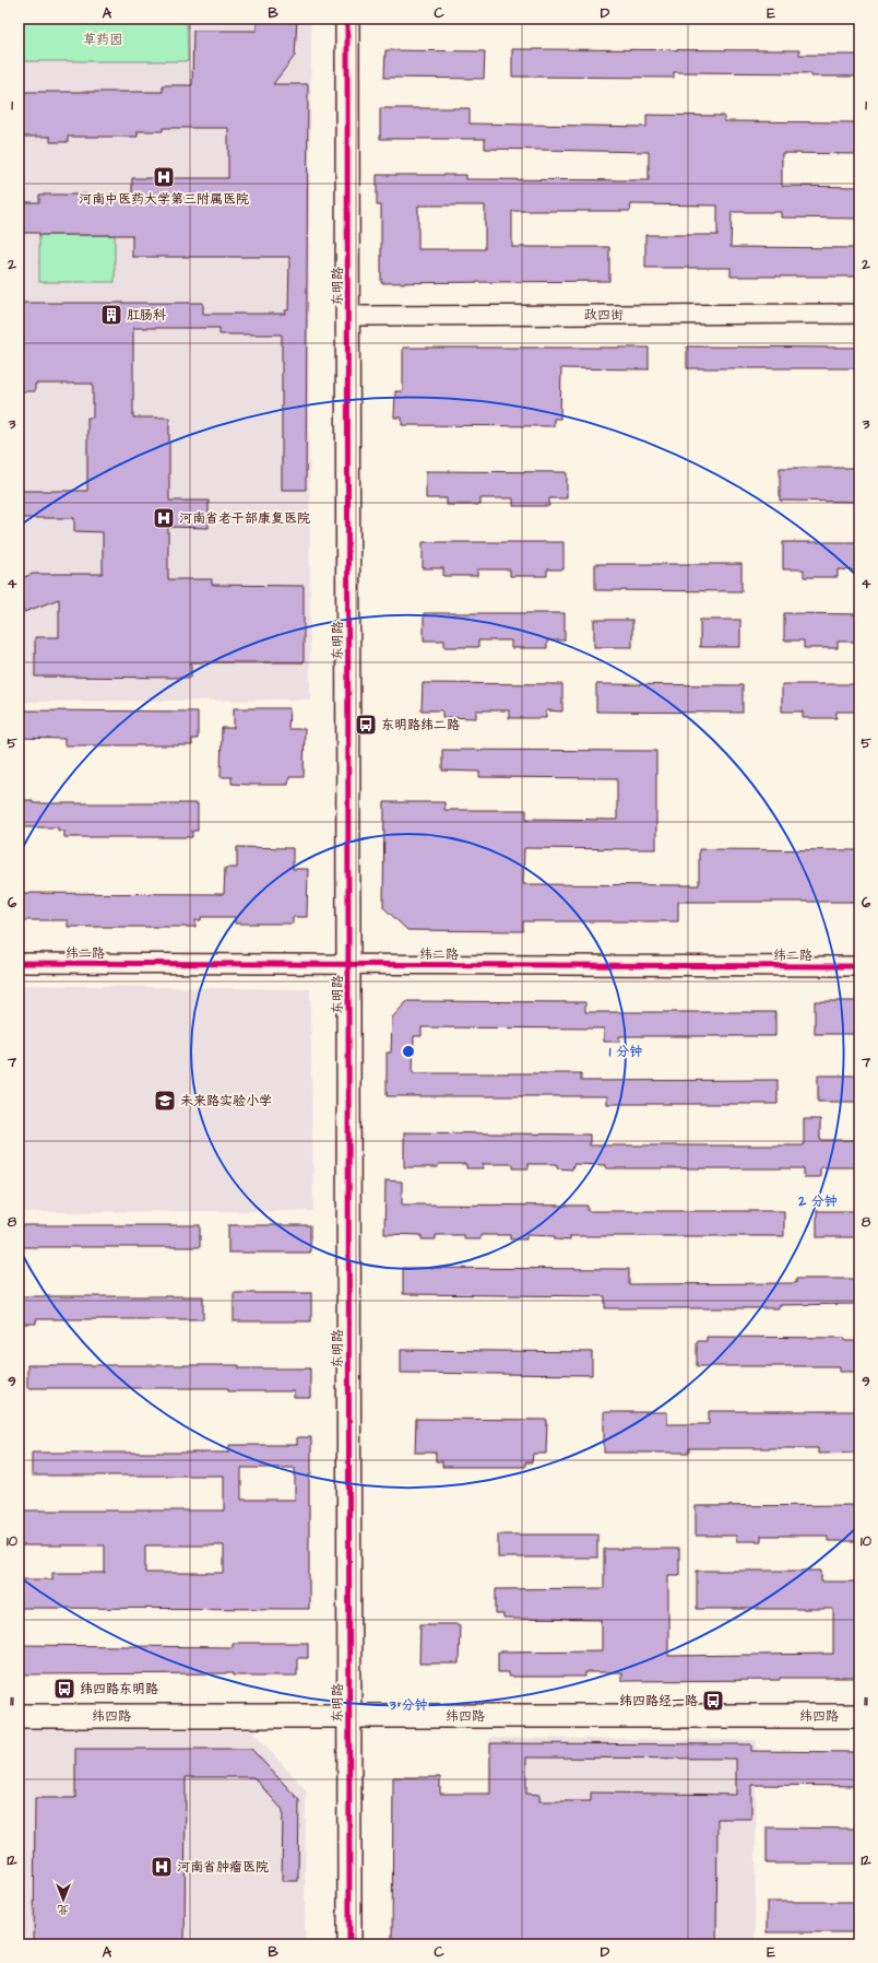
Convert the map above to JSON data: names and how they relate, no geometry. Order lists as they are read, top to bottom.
{
  "streets": {
    "street": [
      "东明路",
      "政四街",
      "纬二路",
      "纬四路"
    ]
  },
  "crossings": [
    ["东明路", "政四街"],
    ["东明路", "纬二路"],
    ["东明路", "纬四路"]
  ],
  "parks": ["草药园"],
  "places": {
    "hospital": ["河南中医药大学第三附属医院", "河南省老干部康复医院", "河南省肿瘤医院"],
    "building": ["肛肠科"],
    "bus stop": ["东明路纬二路", "纬四路东明路", "纬四路经一路"],
    "school or university": ["未来路实验小学"]
  },
  "north": "bottom",
  "grid": {
    "columns": [
      "A",
      "B",
      "C",
      "D",
      "E"
    ],
    "rows": [
      "1",
      "2",
      "3",
      "4",
      "5",
      "6",
      "7",
      "8",
      "9",
      "10",
      "11",
      "12"
    ]
  },
  "rings": ["1 分钟", "2 分钟", "3 分钟"]
}
